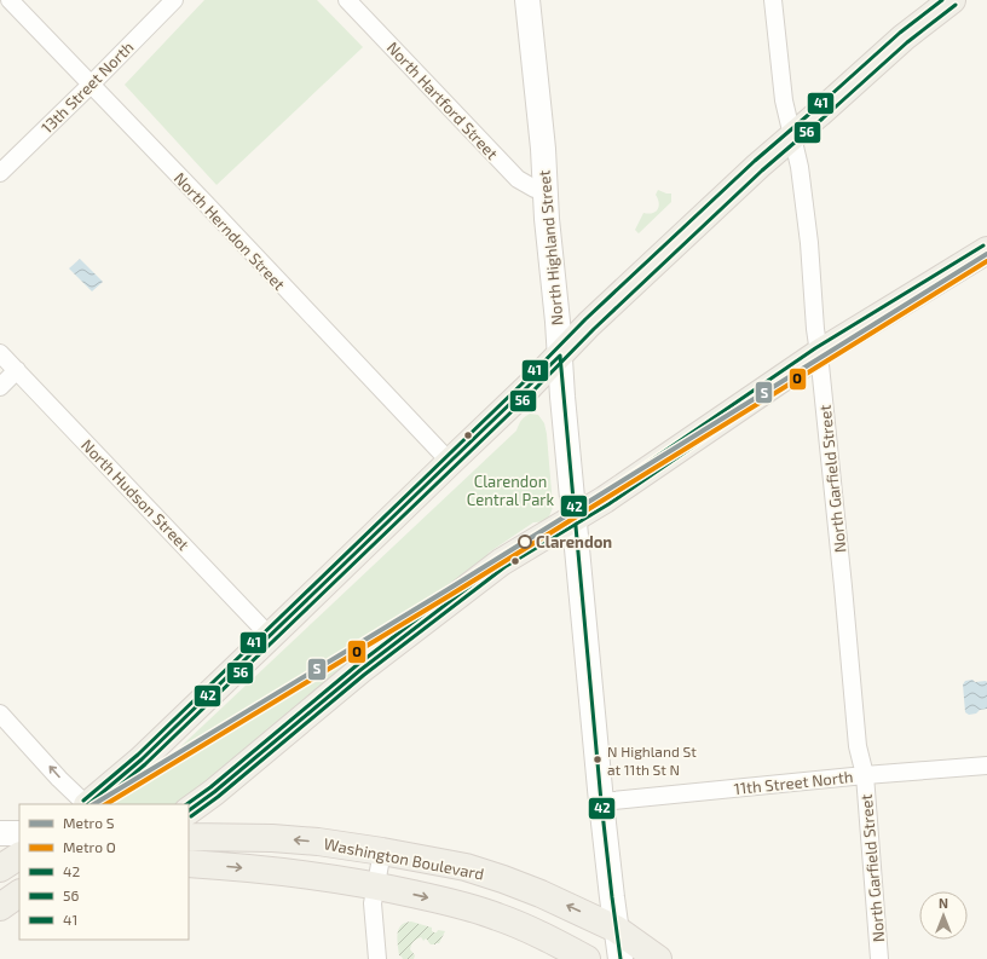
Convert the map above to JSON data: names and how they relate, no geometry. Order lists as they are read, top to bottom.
{
  "streets": {
    "main road": ["Washington Boulevard"],
    "street": [
      "13th Street North",
      "North Hartford Street",
      "North Herndon Street",
      "North Highland Street",
      "North Garfield Street",
      "North Hudson Street",
      "11th Street North"
    ]
  },
  "crossings": [
    ["13th Street North", "North Herndon Street"],
    ["North Hartford Street", "North Highland Street"],
    ["North Highland Street", "11th Street North"],
    ["North Highland Street", "Washington Boulevard"],
    ["North Garfield Street", "11th Street North"]
  ],
  "parks": ["Clarendon Central Park"],
  "places": ["Clarendon", "N Highland St at 11th St N"],
  "lines": [
    "transit line 41",
    "transit line 56",
    "metro line S",
    "metro line O",
    "transit line 42"
  ],
  "legend": [
    "Metro S",
    "Metro O",
    "42",
    "56",
    "41"
  ],
  "north": "top"
}
